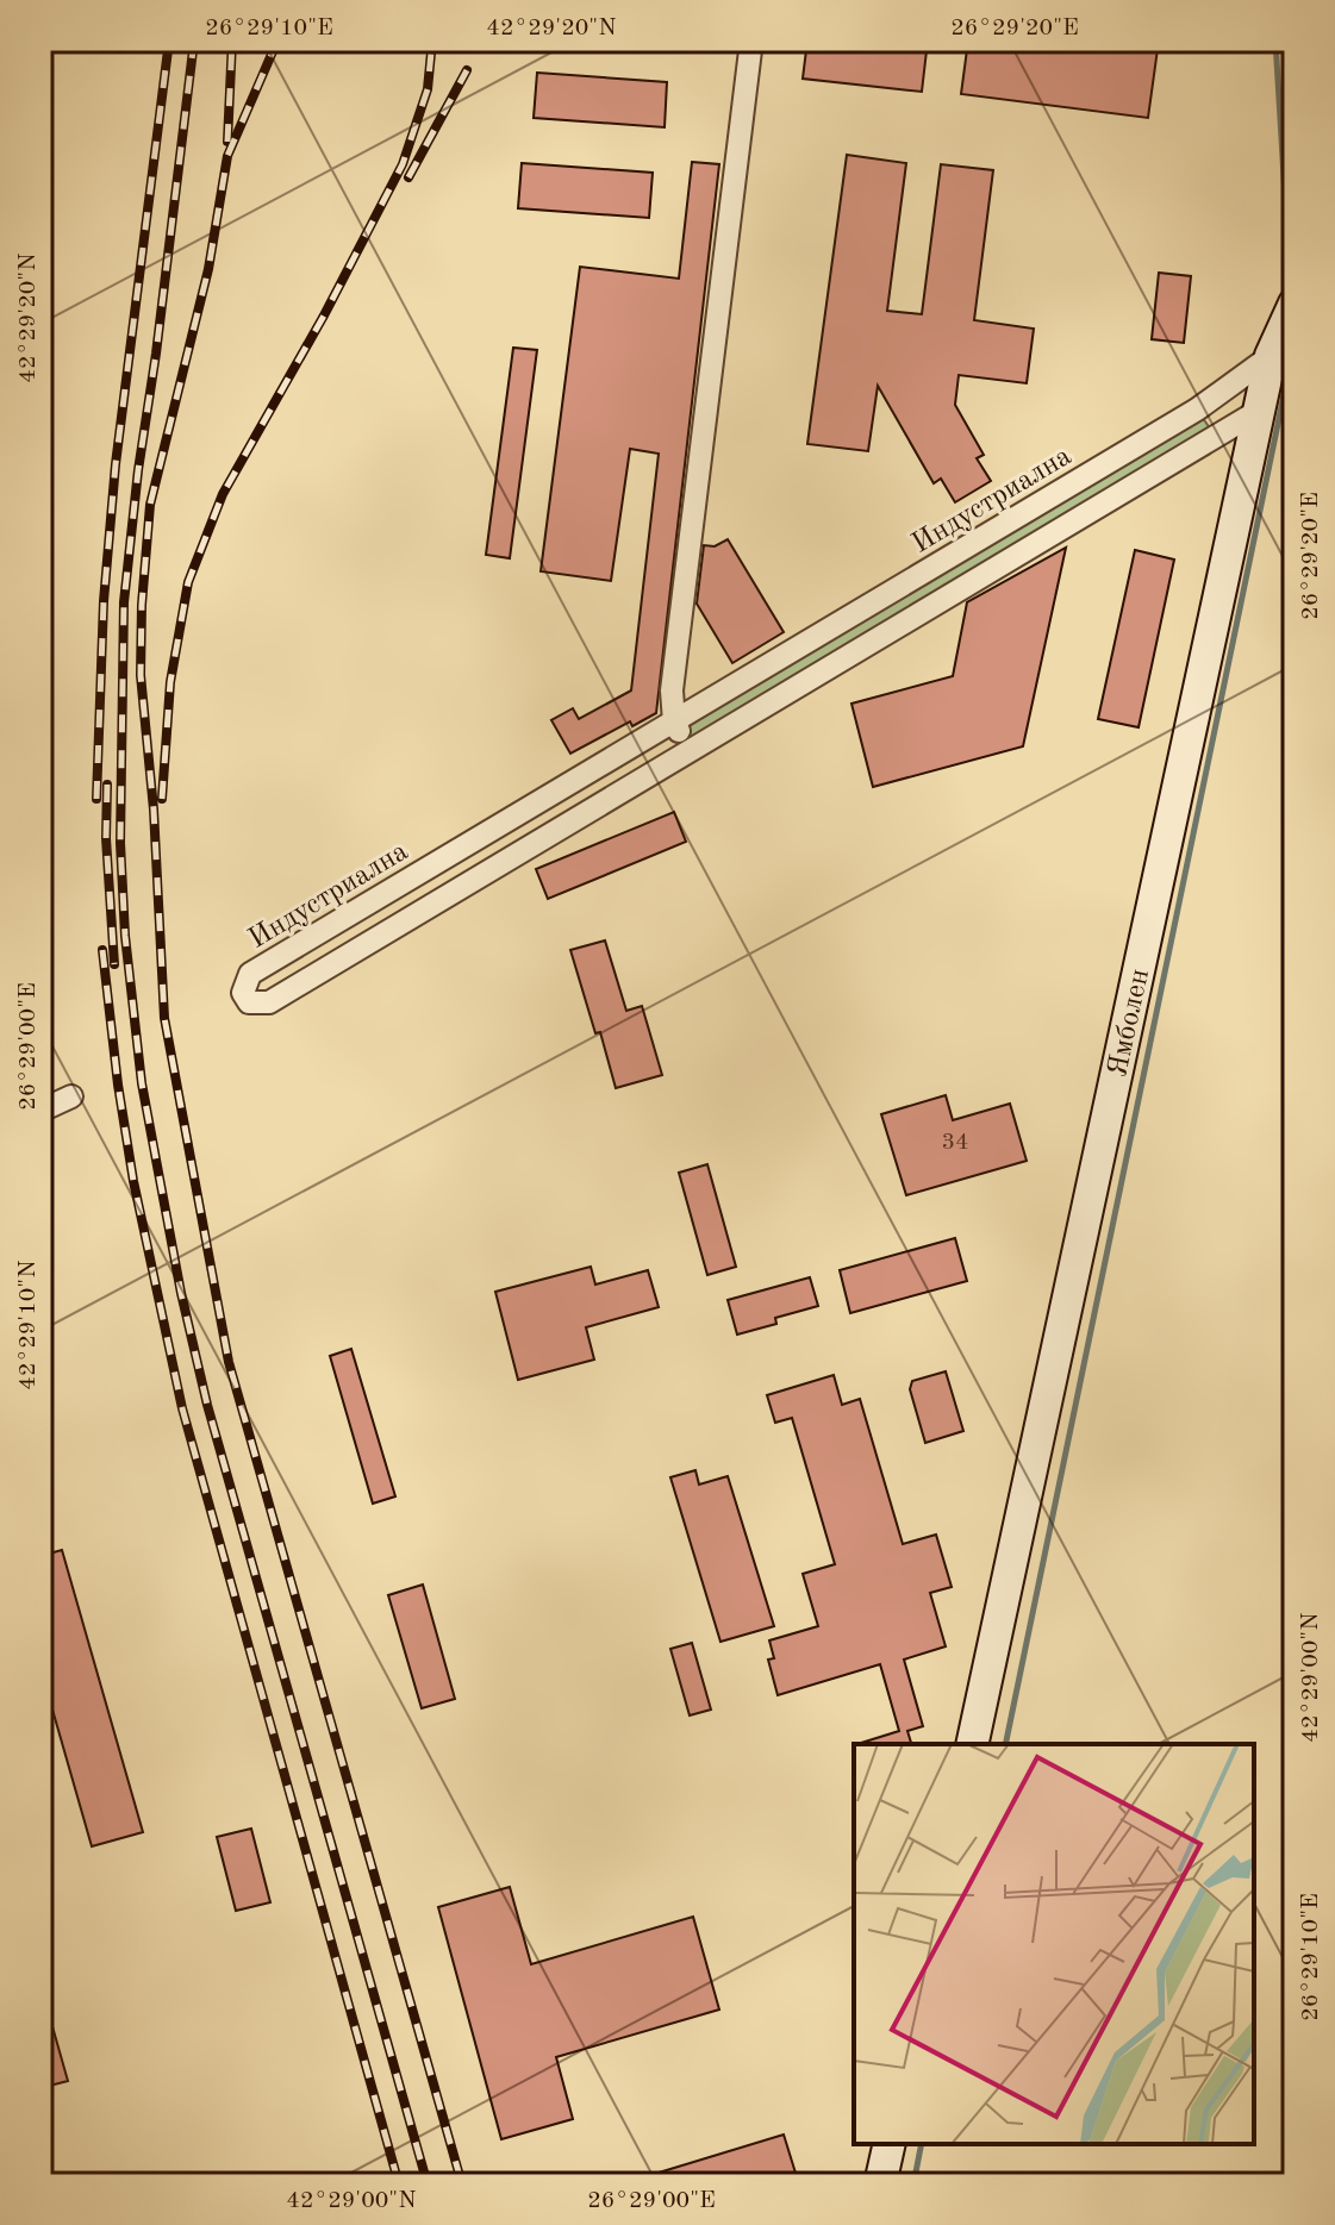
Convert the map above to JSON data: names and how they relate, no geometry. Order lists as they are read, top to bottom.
{
  "streets": {
    "main road": ["Ямболен"],
    "street": ["Индустриална"]
  },
  "crossings": [
    ["Индустриална", "Ямболен"]
  ],
  "house_numbers": ["34"],
  "coordinates": [
    "26°29'10\"E",
    "42°29'20\"N",
    "26°29'20\"E",
    "26°29'00\"E",
    "42°29'10\"N",
    "42°29'00\"N"
  ]
}
